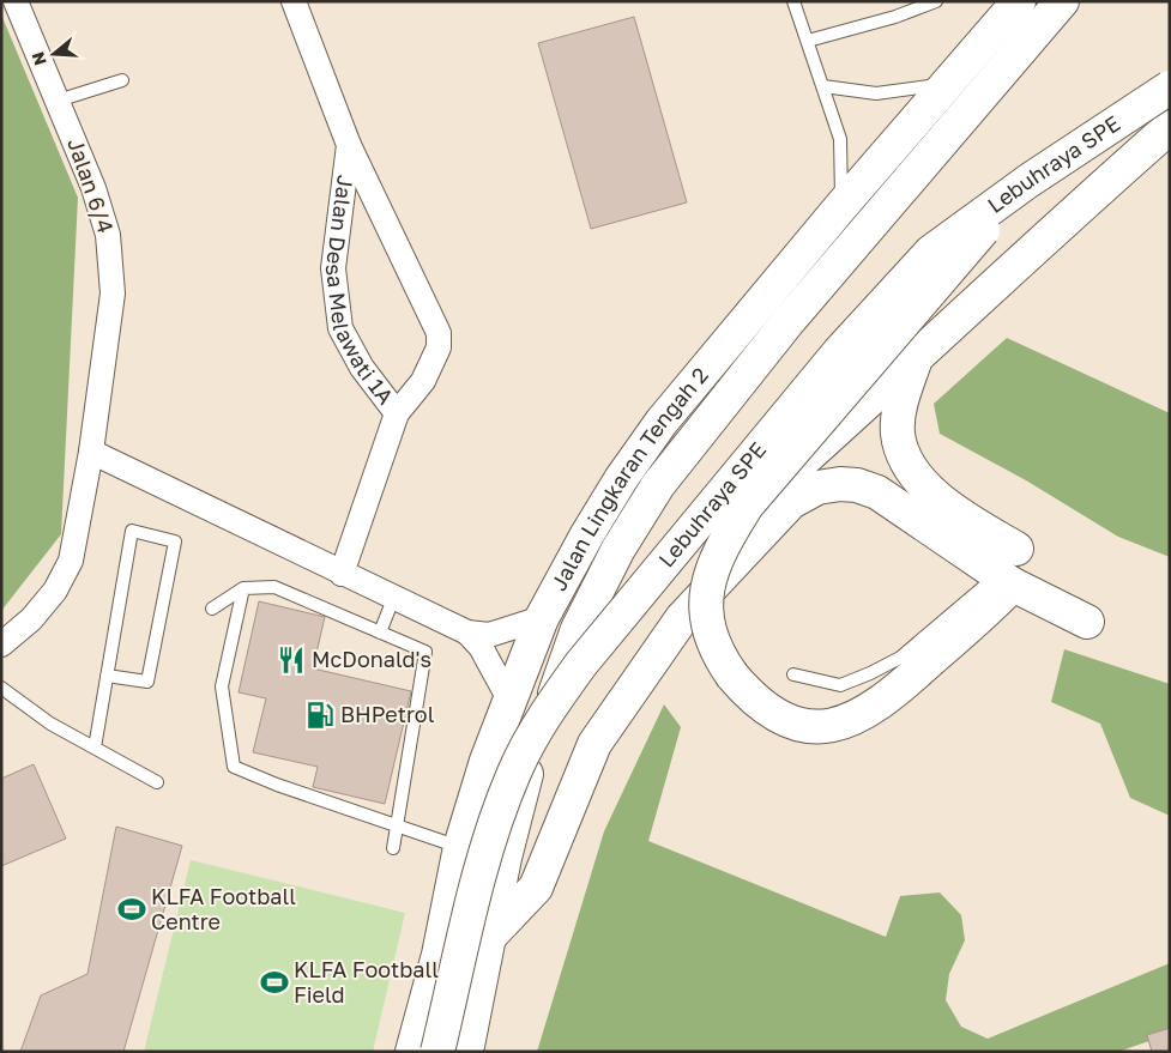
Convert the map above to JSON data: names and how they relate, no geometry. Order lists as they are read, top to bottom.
{
  "streets": {
    "highway": ["Lebuhraya SPE", "Jalan Lingkaran Tengah 2"],
    "street": ["Jalan 6/4", "Jalan Desa Melawati 1A"]
  },
  "places": {
    "restaurant": ["McDonald's"],
    "fuel station": ["BHPetrol"],
    "sports": ["KLFA Football Centre", "KLFA Football Field"]
  },
  "north": "left"
}
